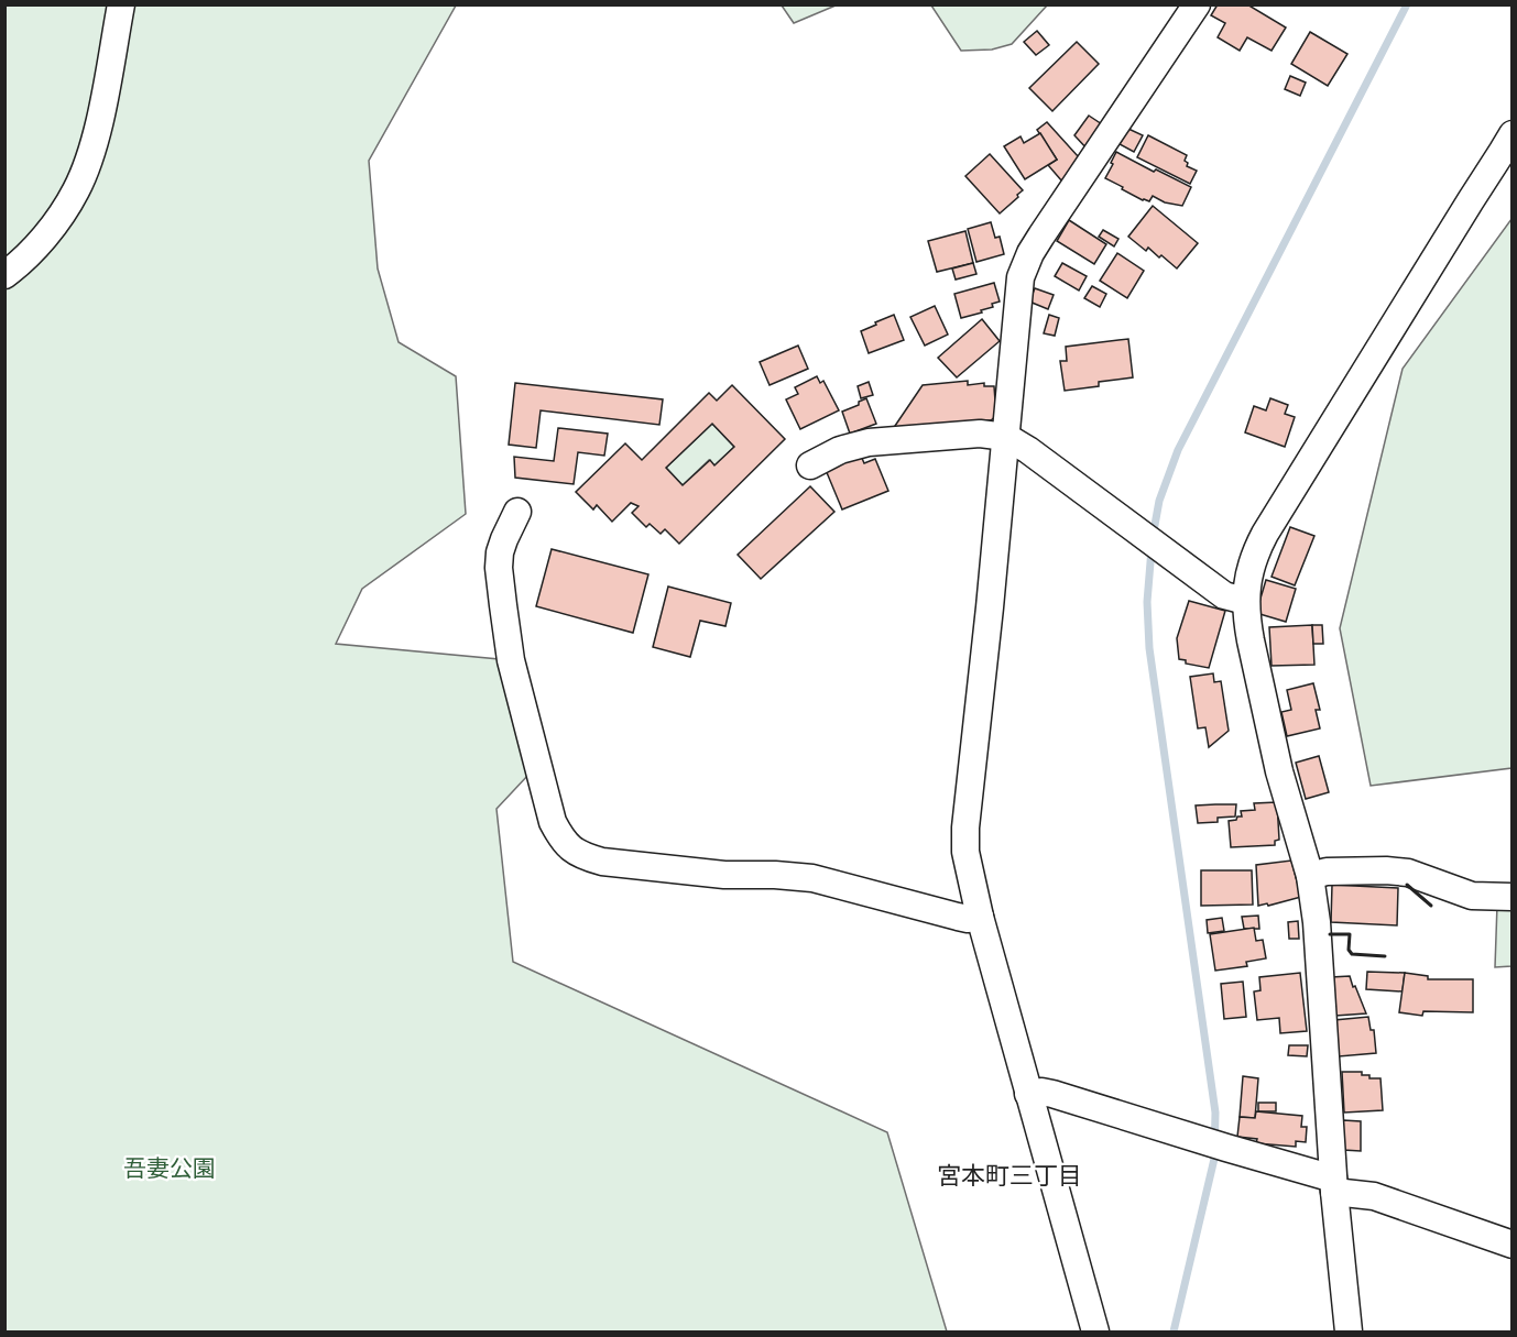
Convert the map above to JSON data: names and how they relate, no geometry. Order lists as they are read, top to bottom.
{
  "districts": ["宮本町三丁目"],
  "parks": ["吾妻公園"]
}
